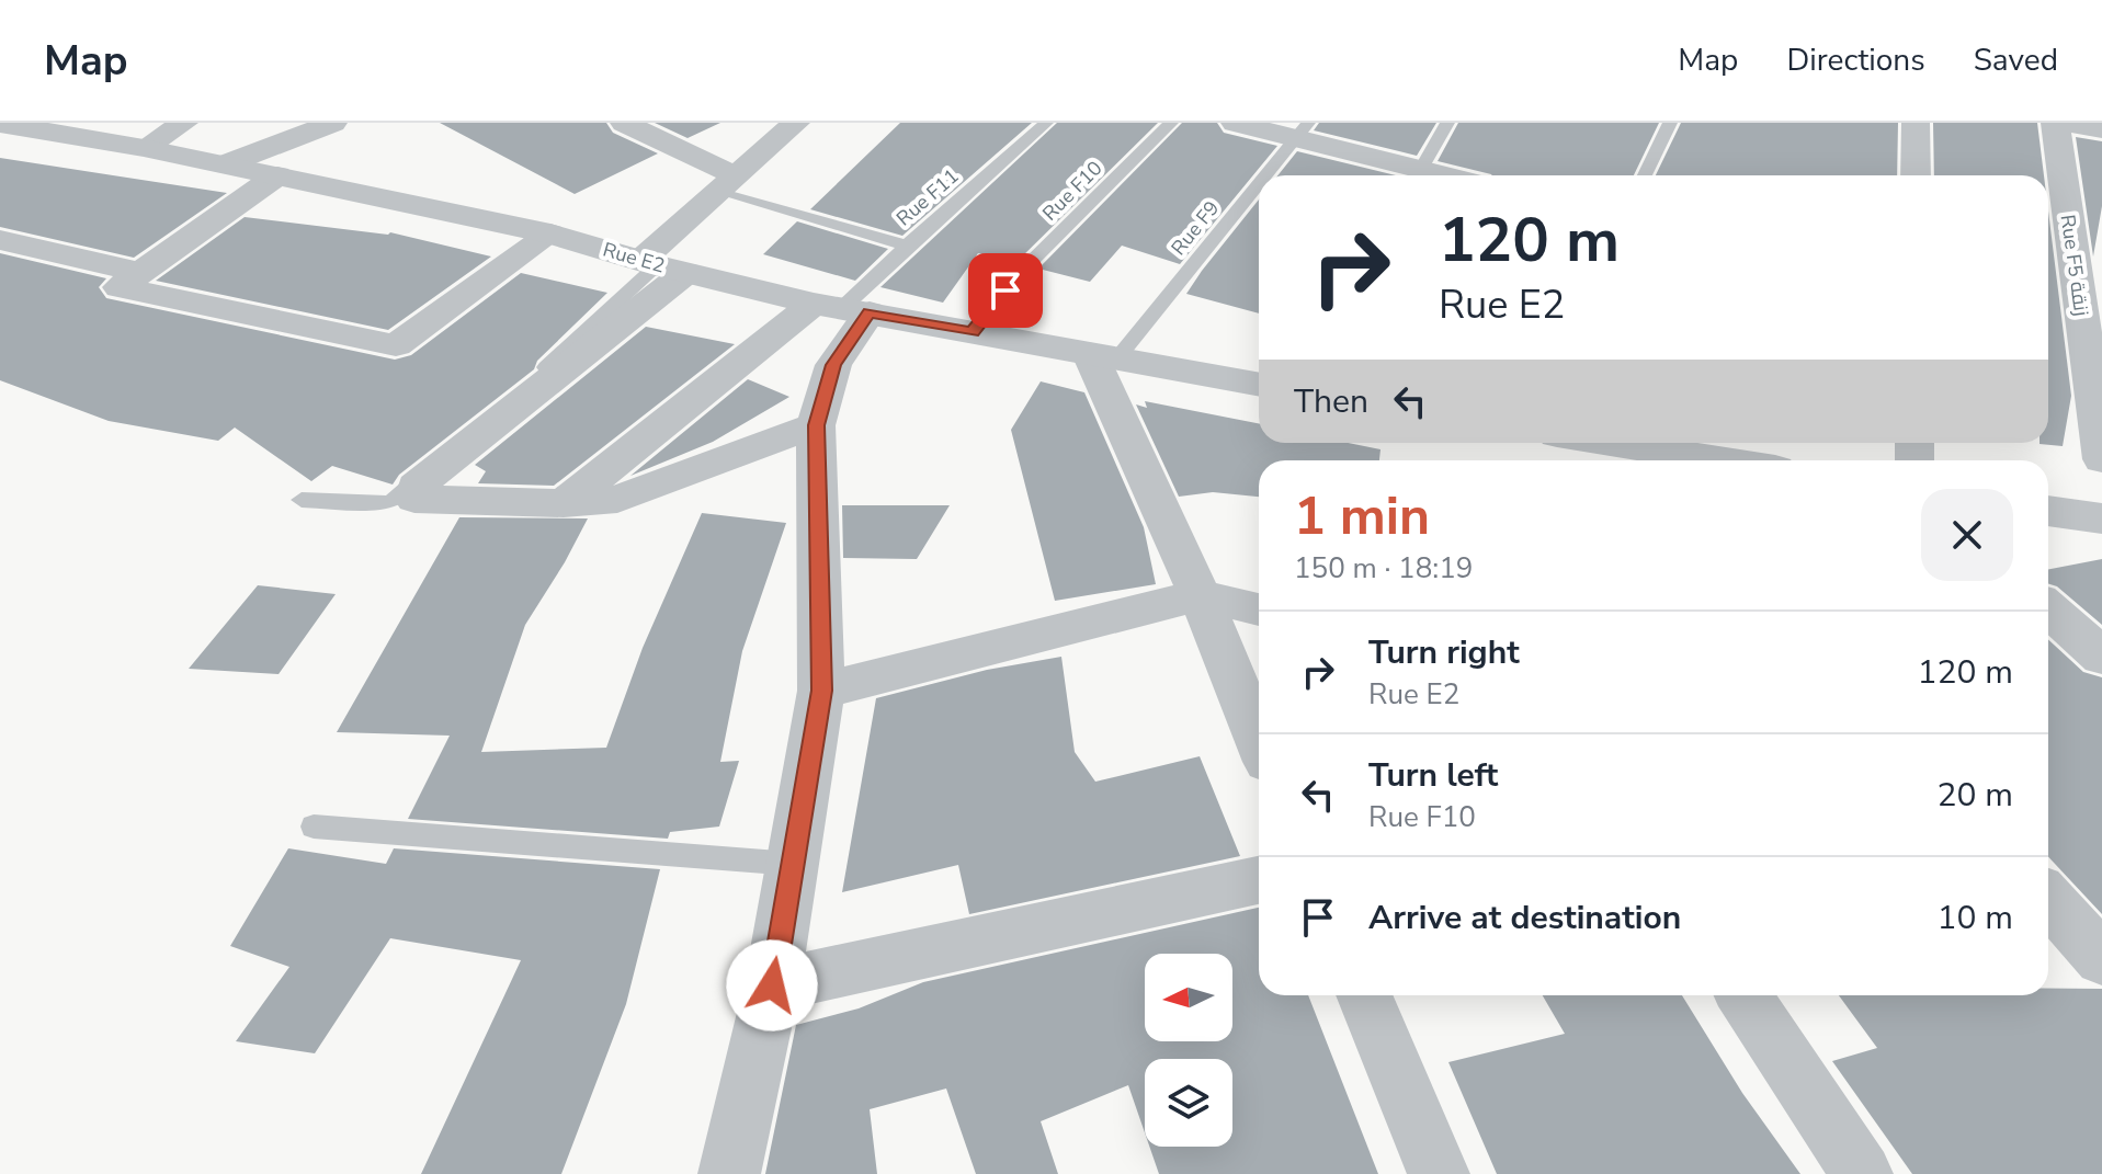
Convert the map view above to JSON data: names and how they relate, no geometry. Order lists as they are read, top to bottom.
{
  "streets": {
    "street": ["Rue E2", "Rue F5 زنقة"],
    "lane": ["Rue F10", "Rue F11", "Rue F9"]
  },
  "crossings": [
    ["Rue F10", "Rue E2"],
    ["Rue F11", "Rue E2"],
    ["Rue F9", "Rue E2"]
  ],
  "north": "left",
  "page": {
    "header": "Map",
    "nav": ["Map", "Directions", "Saved"],
    "turn": ["120 m", "Rue E2"],
    "then": "Then",
    "heading": ["1 min", "150 m · 18:19"],
    "list": [
      {
        "name": "Turn right",
        "note": "Rue E2",
        "value": "120 m"
      },
      {
        "name": "Turn left",
        "note": "Rue F10",
        "value": "20 m"
      },
      {
        "name": "Arrive at destination",
        "value": "10 m"
      }
    ]
  }
}
